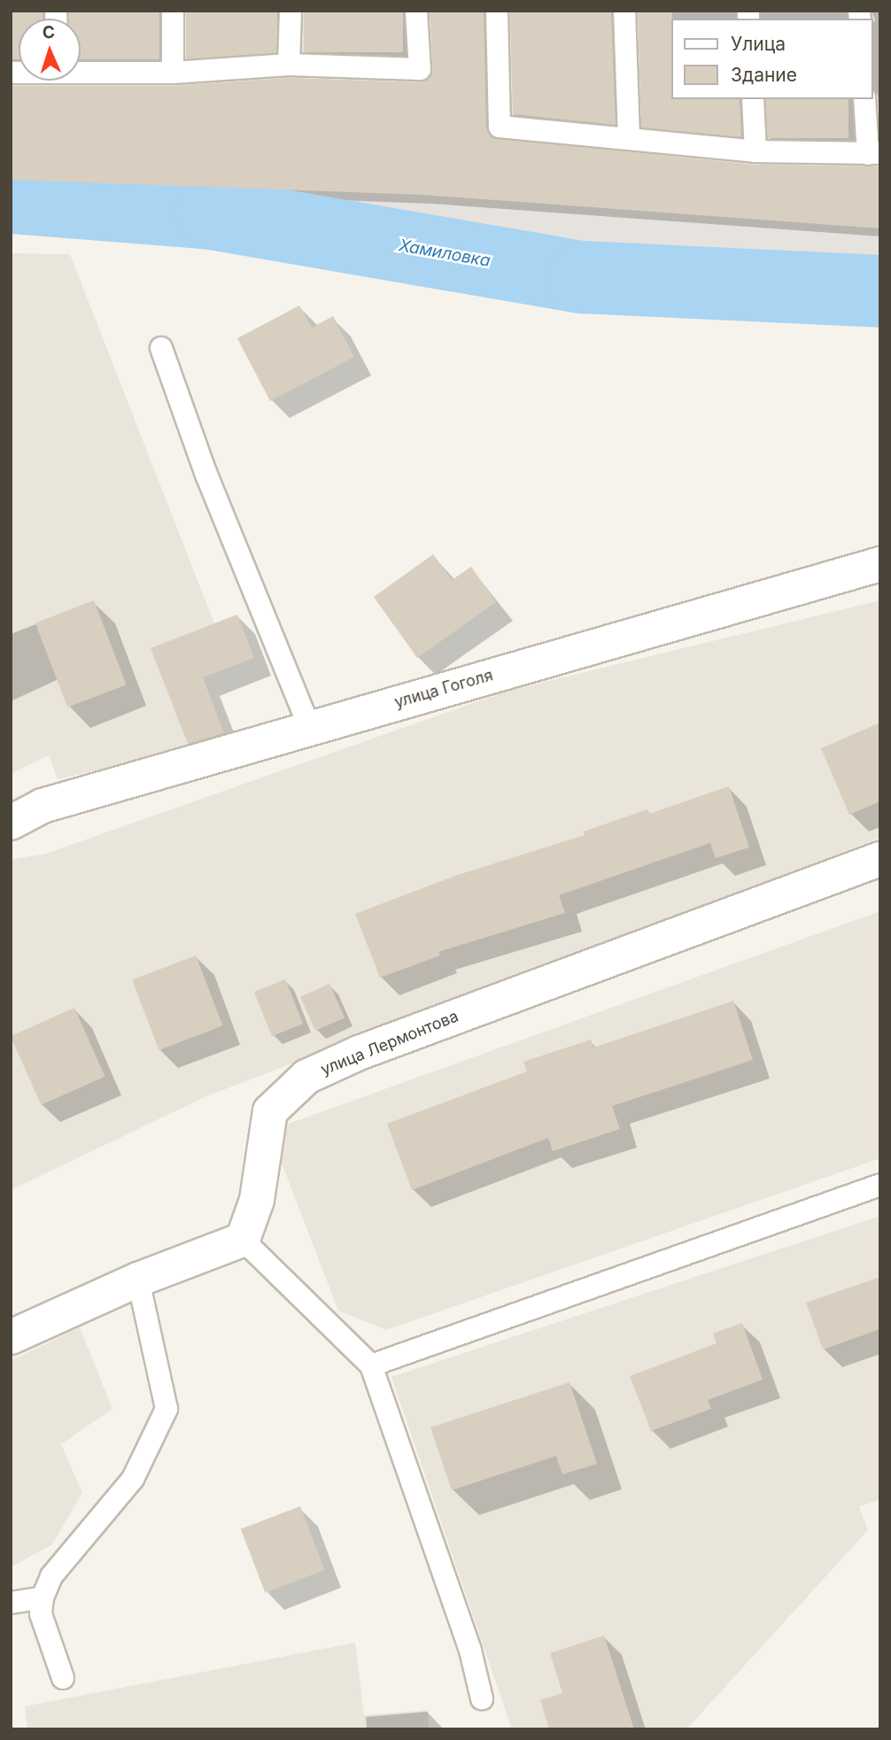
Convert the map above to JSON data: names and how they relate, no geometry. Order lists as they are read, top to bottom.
{
  "streets": {
    "street": ["улица Гоголя", "улица Лермонтова"]
  },
  "water": ["Хамиловка"],
  "legend": ["Улица", "Здание"],
  "north": "top"
}
